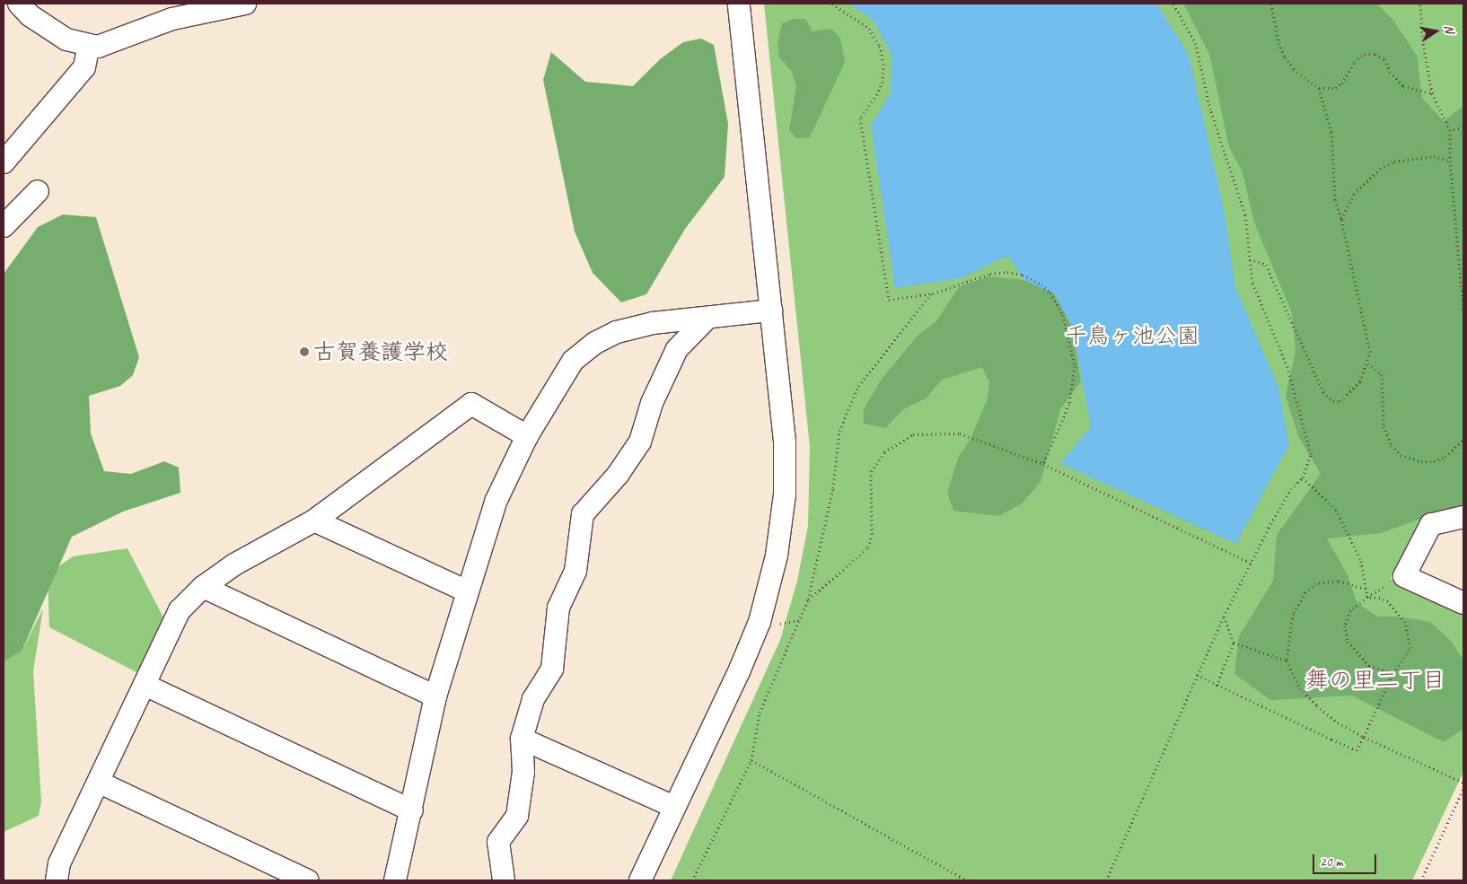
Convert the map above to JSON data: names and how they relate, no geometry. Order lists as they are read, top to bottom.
{
  "districts": ["舞の里二丁目"],
  "parks": ["千鳥ヶ池公園"],
  "places": ["古賀養護学校"],
  "scale_bar": "20 m",
  "north": "right"
}
